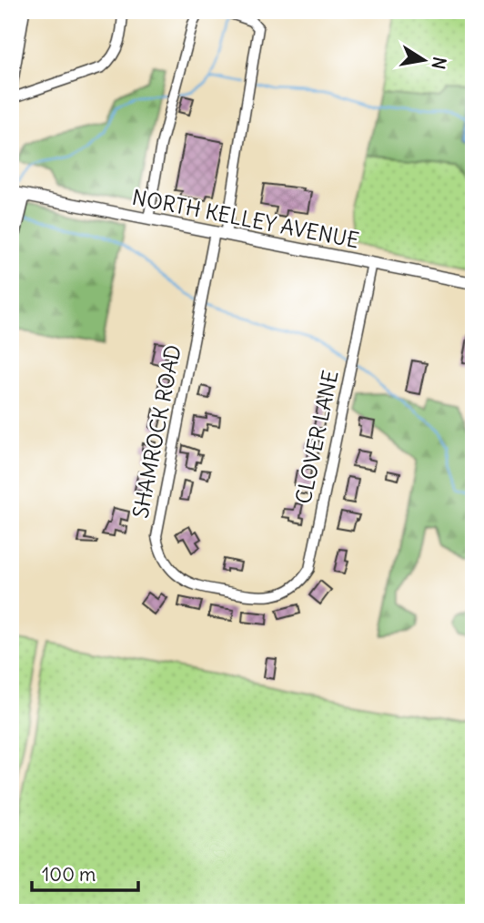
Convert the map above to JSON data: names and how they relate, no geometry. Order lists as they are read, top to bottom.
{
  "streets": {
    "main road": ["NORTH KELLEY AVENUE"],
    "street": ["SHAMROCK ROAD", "CLOVER LANE"]
  },
  "crossings": [
    ["NORTH KELLEY AVENUE", "SHAMROCK ROAD"],
    ["NORTH KELLEY AVENUE", "CLOVER LANE"],
    ["SHAMROCK ROAD", "CLOVER LANE"]
  ],
  "scale_bar": "100 m",
  "north": "right"
}
